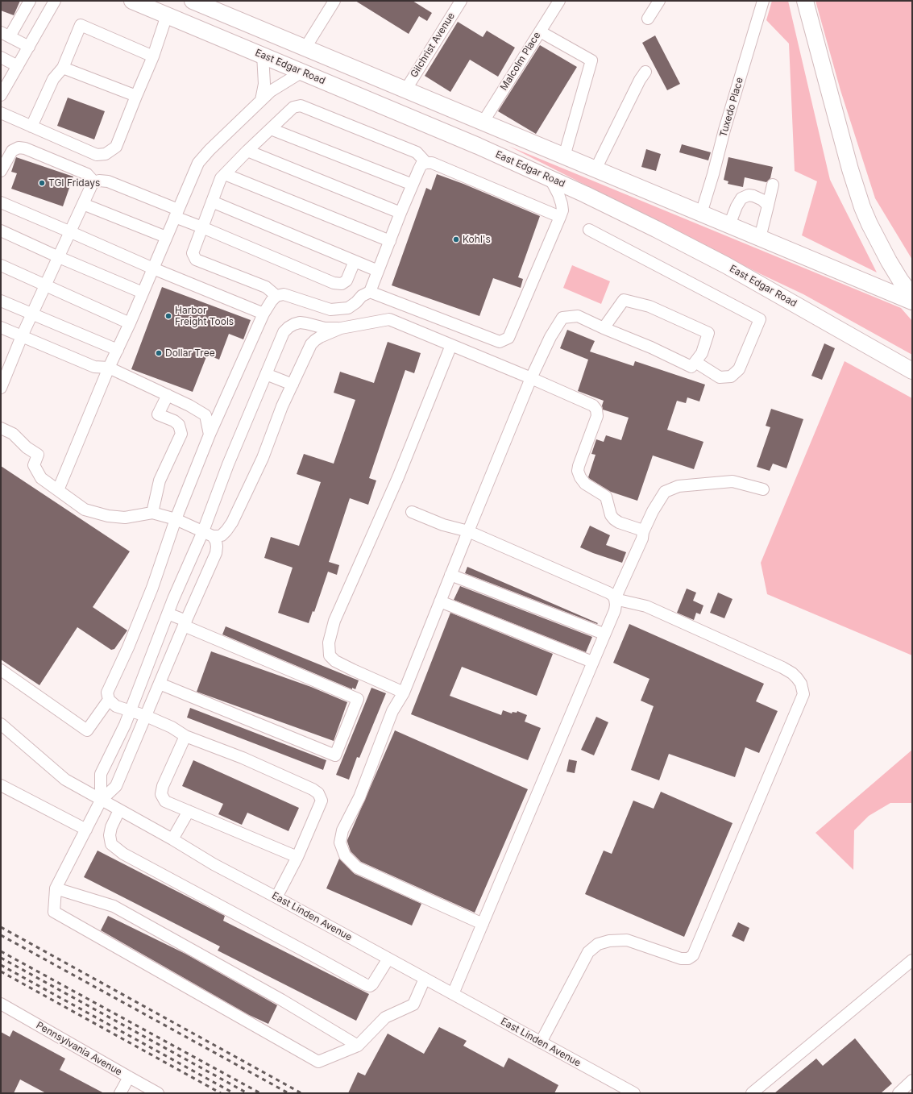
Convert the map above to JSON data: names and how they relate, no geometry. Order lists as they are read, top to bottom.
{
  "streets": {
    "highway": ["East Edgar Road"],
    "street": [
      "Gilchrist Avenue",
      "Malcolm Place",
      "Tuxedo Place",
      "East Linden Avenue",
      "Pennsylvania Avenue"
    ]
  },
  "places": [
    "TGI Fridays",
    "Kohl's",
    "Harbor Freight Tools",
    "Dollar Tree"
  ]
}
